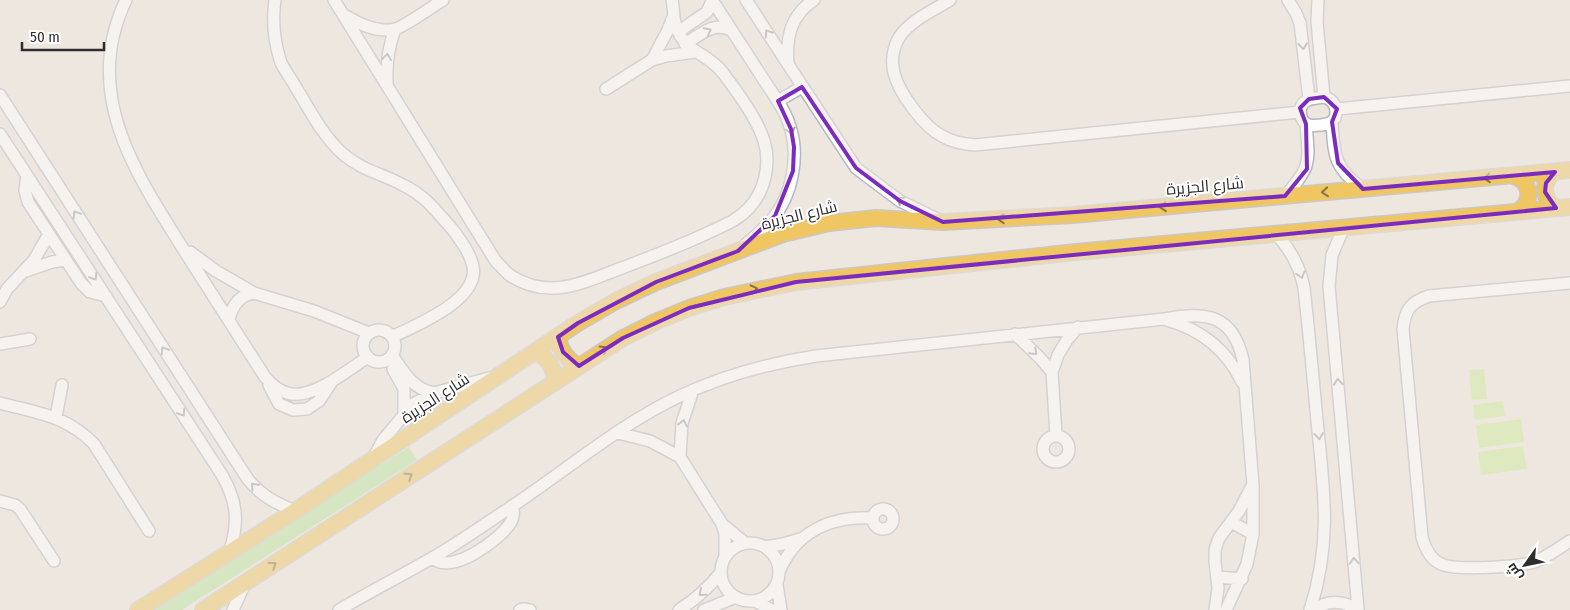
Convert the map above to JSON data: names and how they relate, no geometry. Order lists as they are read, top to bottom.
{
  "streets": {
    "main road": ["شارع الجزيرة"]
  },
  "scale_bar": "50 m",
  "north": "bottom left"
}
